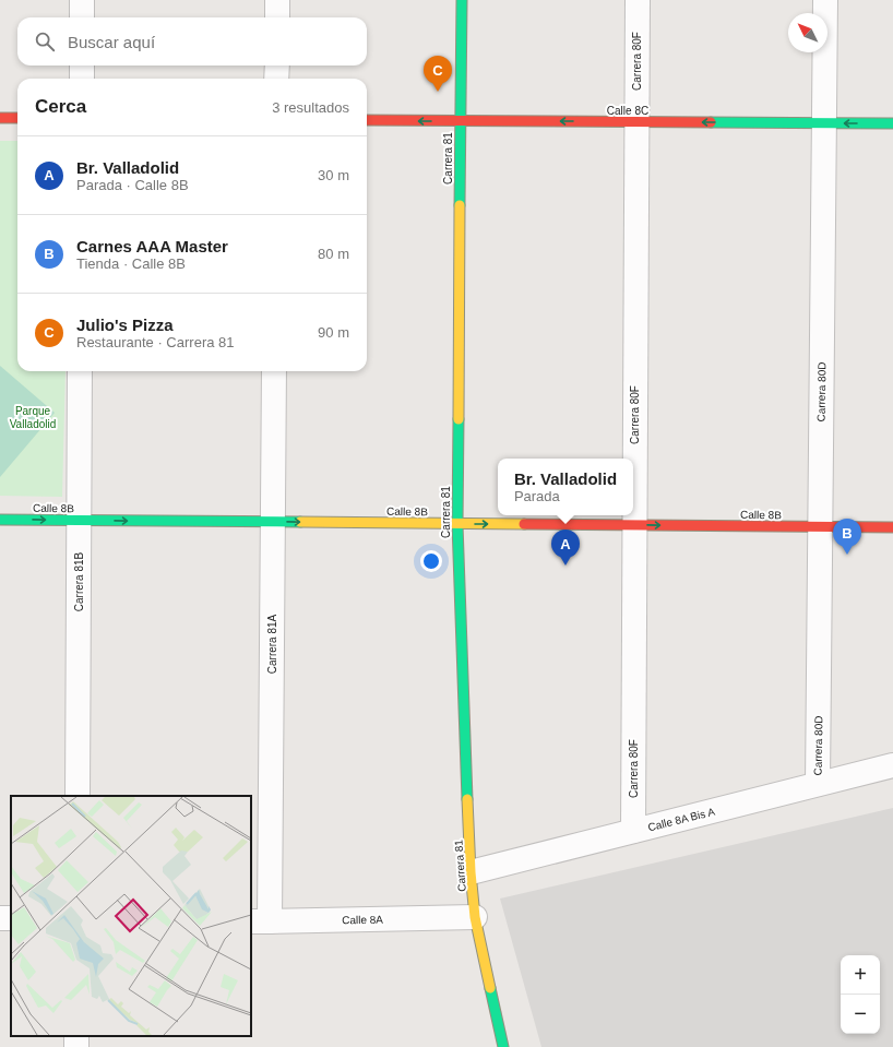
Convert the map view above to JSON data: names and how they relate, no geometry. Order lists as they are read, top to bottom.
{
  "streets": {
    "street": [
      "Carrera 80F",
      "Calle 8C",
      "Carrera 81",
      "Carrera 80D",
      "Calle 8B",
      "Carrera 81B",
      "Carrera 81A",
      "Calle 8A Bis A",
      "Calle 8A"
    ]
  },
  "crossings": [
    ["Carrera 80F", "Calle 8C"],
    ["Carrera 80F", "Calle 8B"],
    ["Carrera 80F", "Calle 8A Bis A"],
    ["Calle 8C", "Carrera 81"],
    ["Calle 8C", "Carrera 80D"],
    ["Carrera 81", "Calle 8B"],
    ["Carrera 81", "Calle 8A Bis A"],
    ["Carrera 81", "Calle 8A"],
    ["Carrera 80D", "Calle 8B"],
    ["Carrera 80D", "Calle 8A Bis A"],
    ["Calle 8B", "Carrera 81B"],
    ["Calle 8B", "Carrera 81A"],
    ["Carrera 81A", "Calle 8A"]
  ],
  "one_way": ["Calle 8C", "Calle 8B"],
  "parks": ["Parque Valladolid"],
  "north": "top left",
  "page": {
    "search": "Buscar aquí",
    "pins": ["C", "B", "A"],
    "heading": ["Cerca", "3 resultados"],
    "list": [
      {
        "mark": "A",
        "name": "Br. Valladolid",
        "note": "Parada · Calle 8B",
        "value": "30 m"
      },
      {
        "mark": "B",
        "name": "Carnes AAA Master",
        "note": "Tienda · Calle 8B",
        "value": "80 m"
      },
      {
        "mark": "C",
        "name": "Julio's Pizza",
        "note": "Restaurante · Carrera 81",
        "value": "90 m"
      }
    ],
    "popup": ["Br. Valladolid", "Parada"],
    "map_buttons": ["+", "−"]
  }
}
